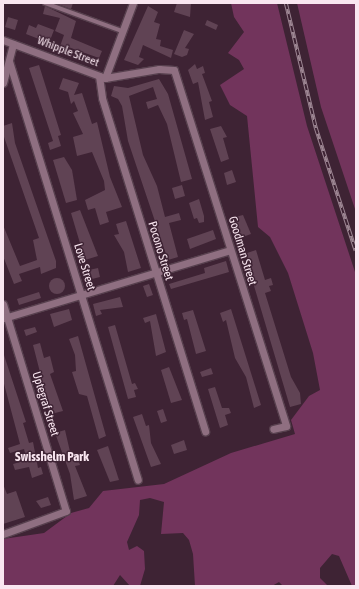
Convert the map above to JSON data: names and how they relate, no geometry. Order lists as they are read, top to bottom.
{
  "streets": {
    "street": [
      "Whipple Street",
      "Pocono Street",
      "Goodman Street",
      "Love Street",
      "Uptegraf Street"
    ]
  },
  "crossings": [
    ["Whipple Street", "Pocono Street"],
    ["Whipple Street", "Goodman Street"]
  ],
  "districts": ["Swisshelm Park"]
}
